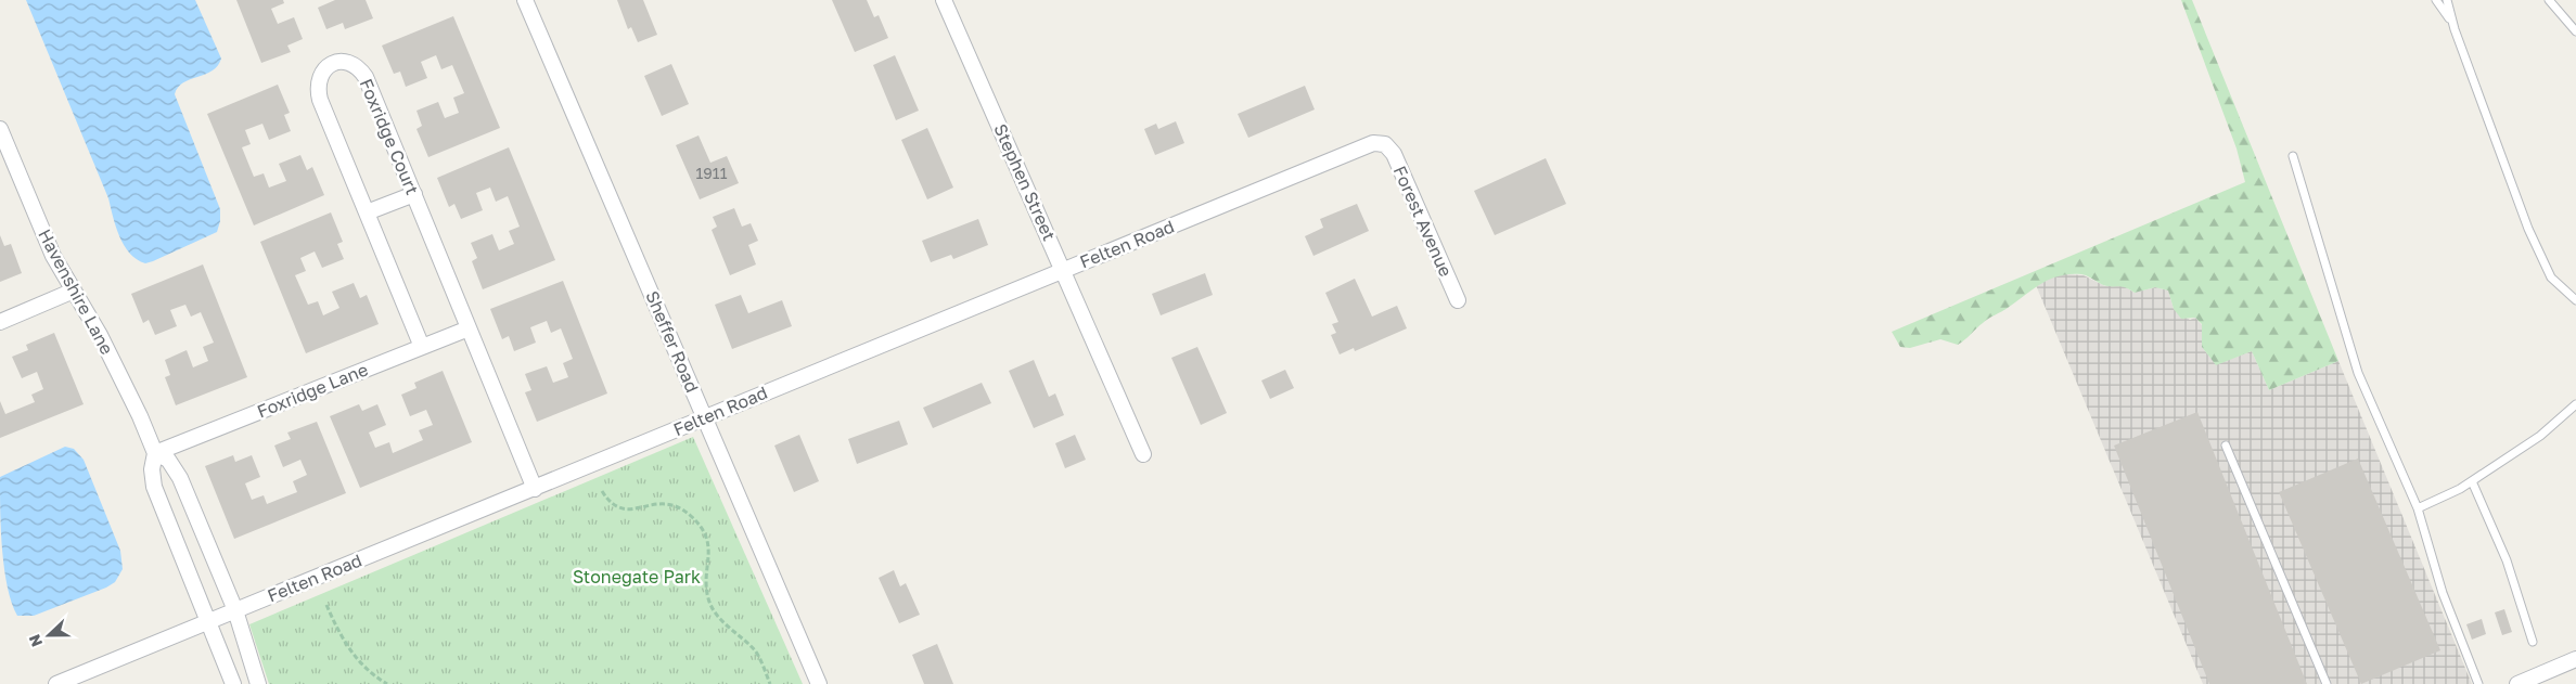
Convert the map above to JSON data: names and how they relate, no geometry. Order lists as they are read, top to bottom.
{
  "streets": {
    "street": [
      "Foxridge Court",
      "Stephen Street",
      "Forest Avenue",
      "Felten Road",
      "Havenshire Lane",
      "Sheffer Road",
      "Foxridge Lane"
    ]
  },
  "crossings": [
    ["Foxridge Court", "Felten Road"],
    ["Foxridge Court", "Foxridge Lane"],
    ["Stephen Street", "Felten Road"],
    ["Forest Avenue", "Felten Road"],
    ["Felten Road", "Havenshire Lane"],
    ["Felten Road", "Sheffer Road"],
    ["Havenshire Lane", "Foxridge Lane"]
  ],
  "parks": ["Stonegate Park"],
  "house_numbers": ["1911"],
  "north": "left"
}
